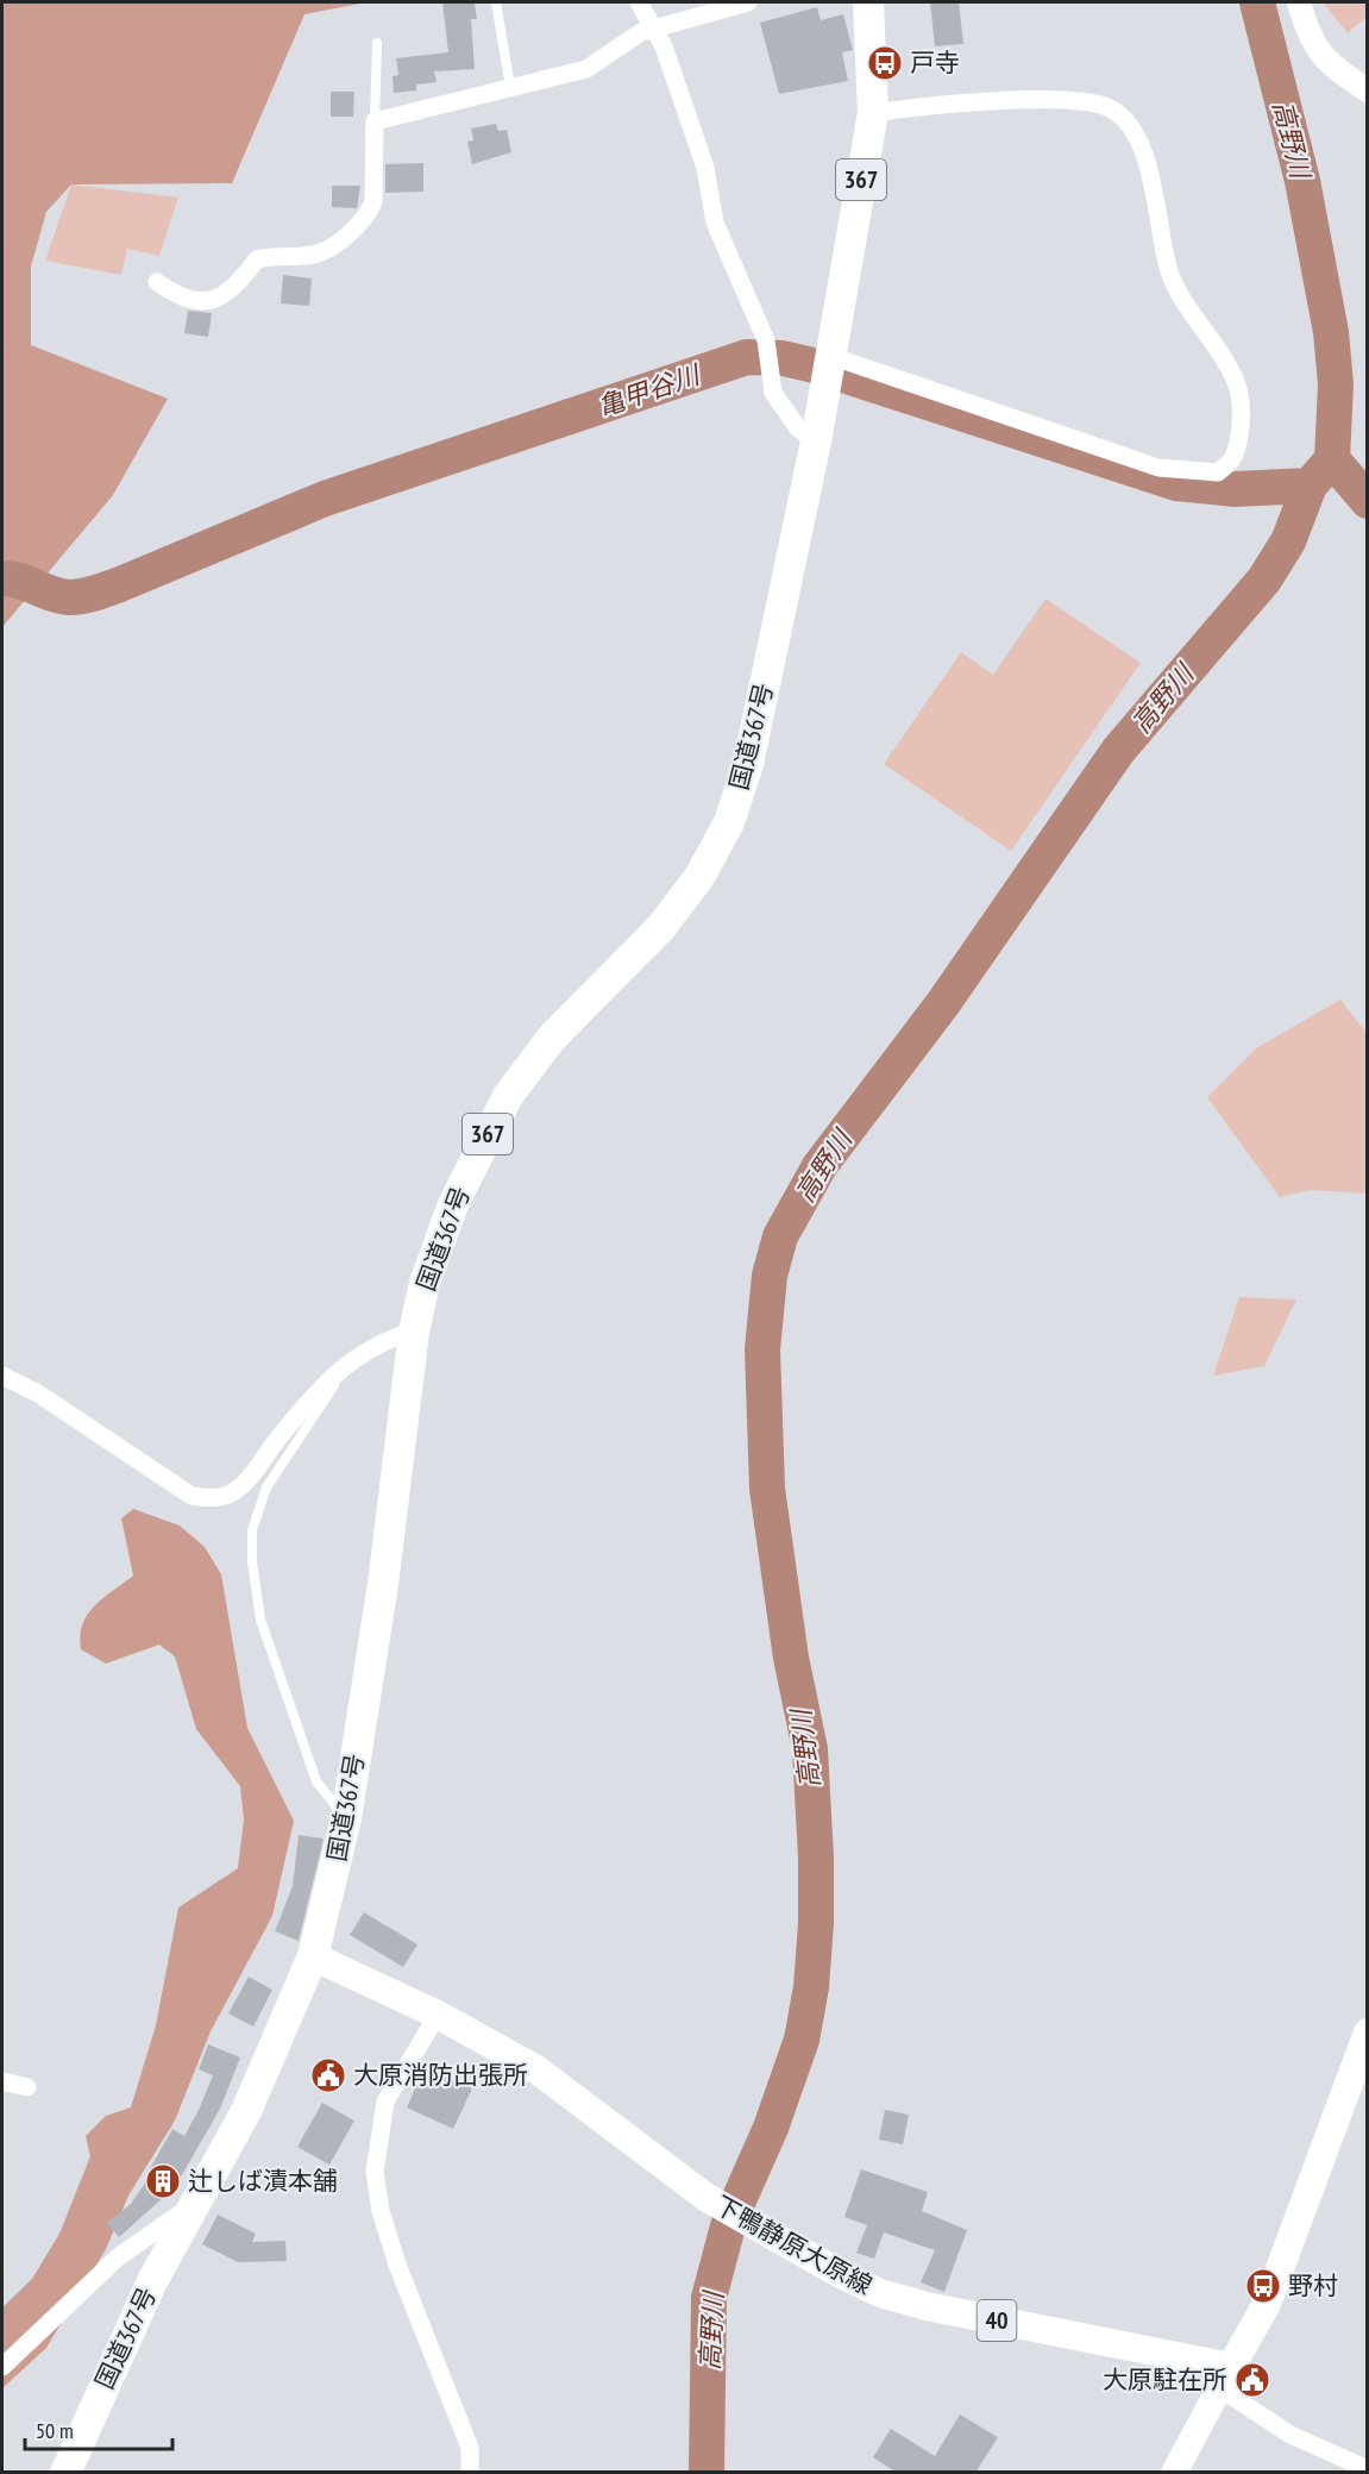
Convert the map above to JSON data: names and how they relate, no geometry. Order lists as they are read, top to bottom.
{
  "streets": {
    "highway": ["367", "国道367号"],
    "main road": ["下鴨静原大原線", "40"]
  },
  "crossings": [
    ["国道367号", "下鴨静原大原線"]
  ],
  "water": ["高野川", "亀甲谷川"],
  "places": {
    "bus stop": ["戸寺", "野村"],
    "public building": ["大原消防出張所", "大原駐在所"],
    "building": ["辻しば漬本舗"]
  },
  "scale_bar": "50 m"
}
